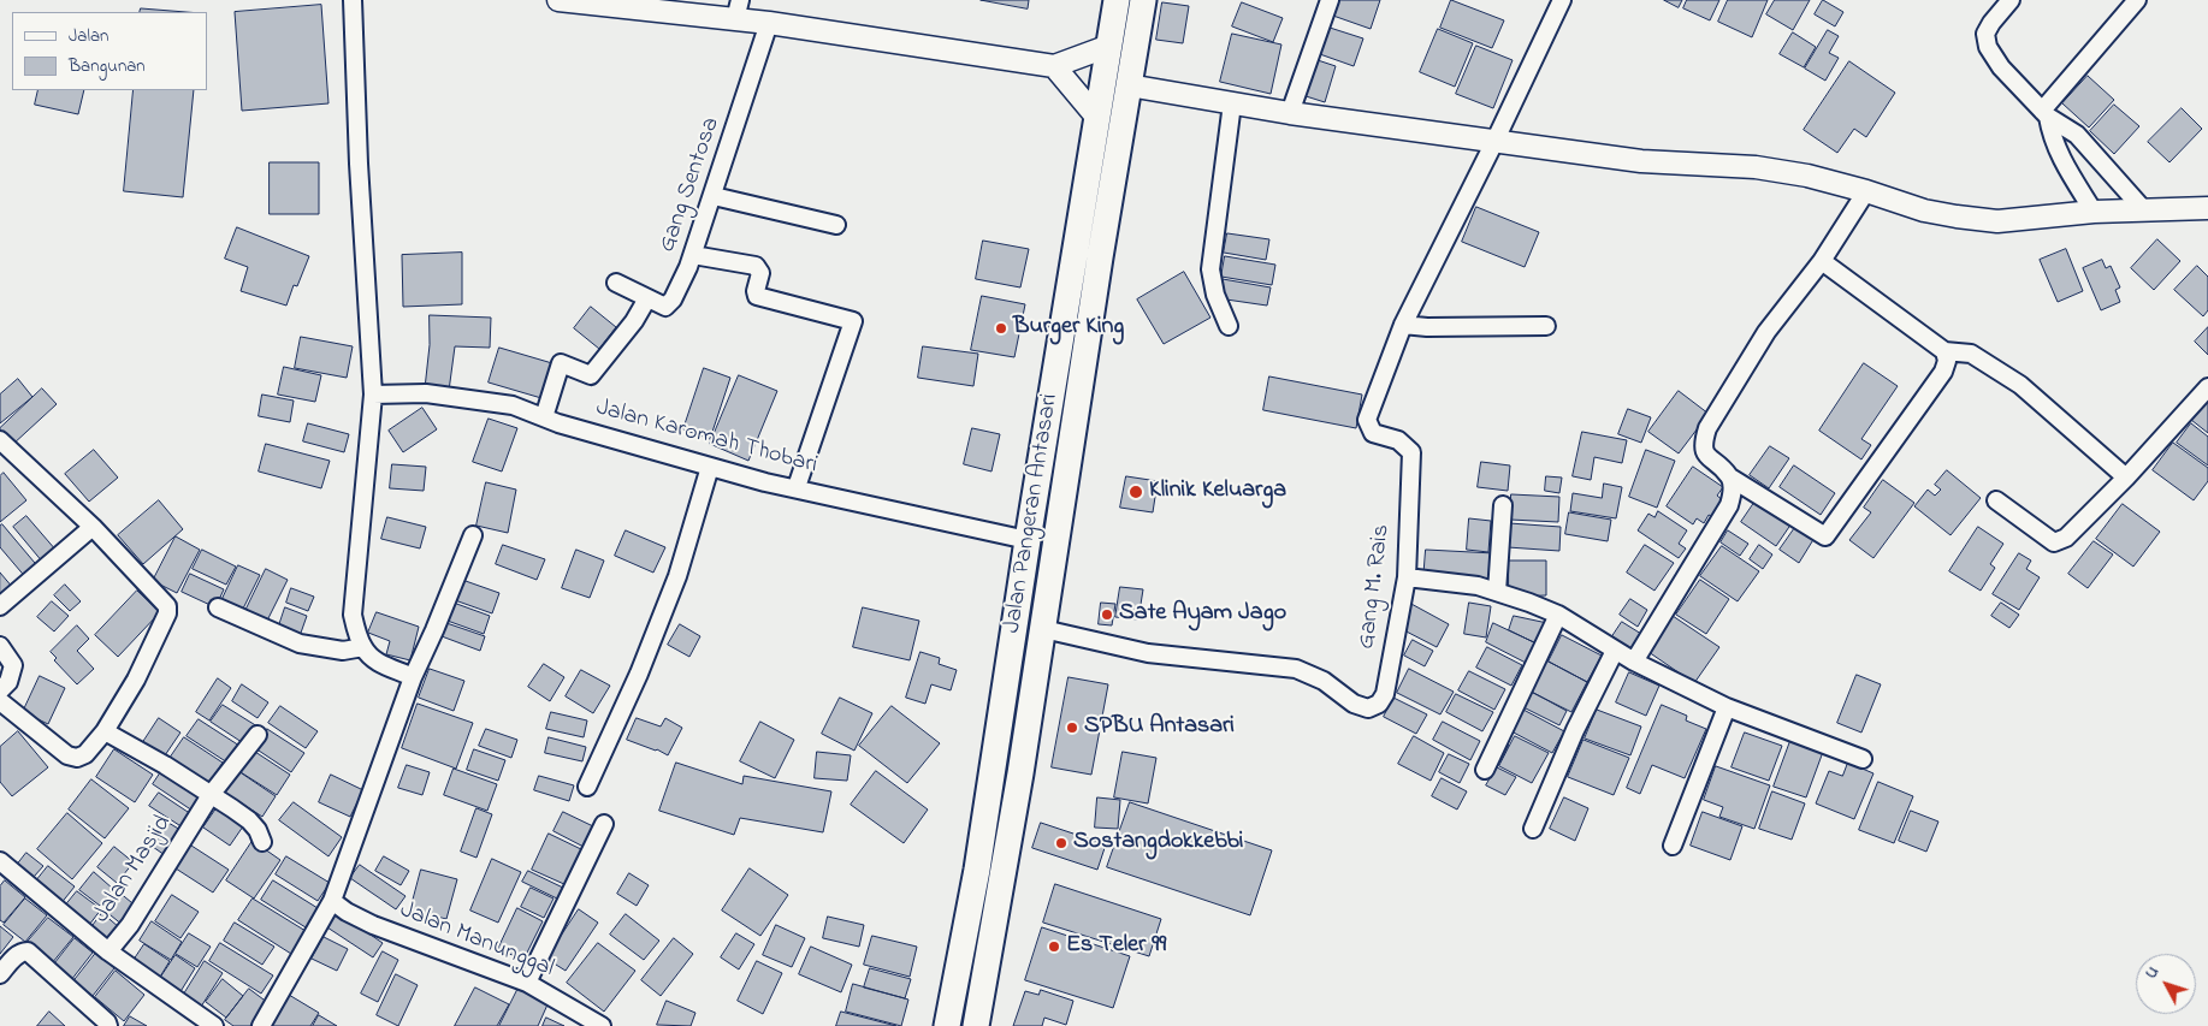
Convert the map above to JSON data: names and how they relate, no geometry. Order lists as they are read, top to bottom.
{
  "streets": {
    "main road": ["Jalan Pangeran Antasari"],
    "street": [
      "Gang Sentosa",
      "Jalan Karomah Thobari",
      "Gang M. Rais",
      "Jalan Masjid",
      "Jalan Manunggal"
    ]
  },
  "crossings": [
    ["Jalan Karomah Thobari", "Jalan Pangeran Antasari"],
    ["Jalan Pangeran Antasari", "Gang M. Rais"]
  ],
  "places": [
    "Burger King",
    "Klinik Keluarga",
    "Sate Ayam Jago",
    "SPBU Antasari",
    "Sostangdokkebbi",
    "Es Teler 99"
  ],
  "legend": ["Jalan", "Bangunan"],
  "north": "top left"
}
